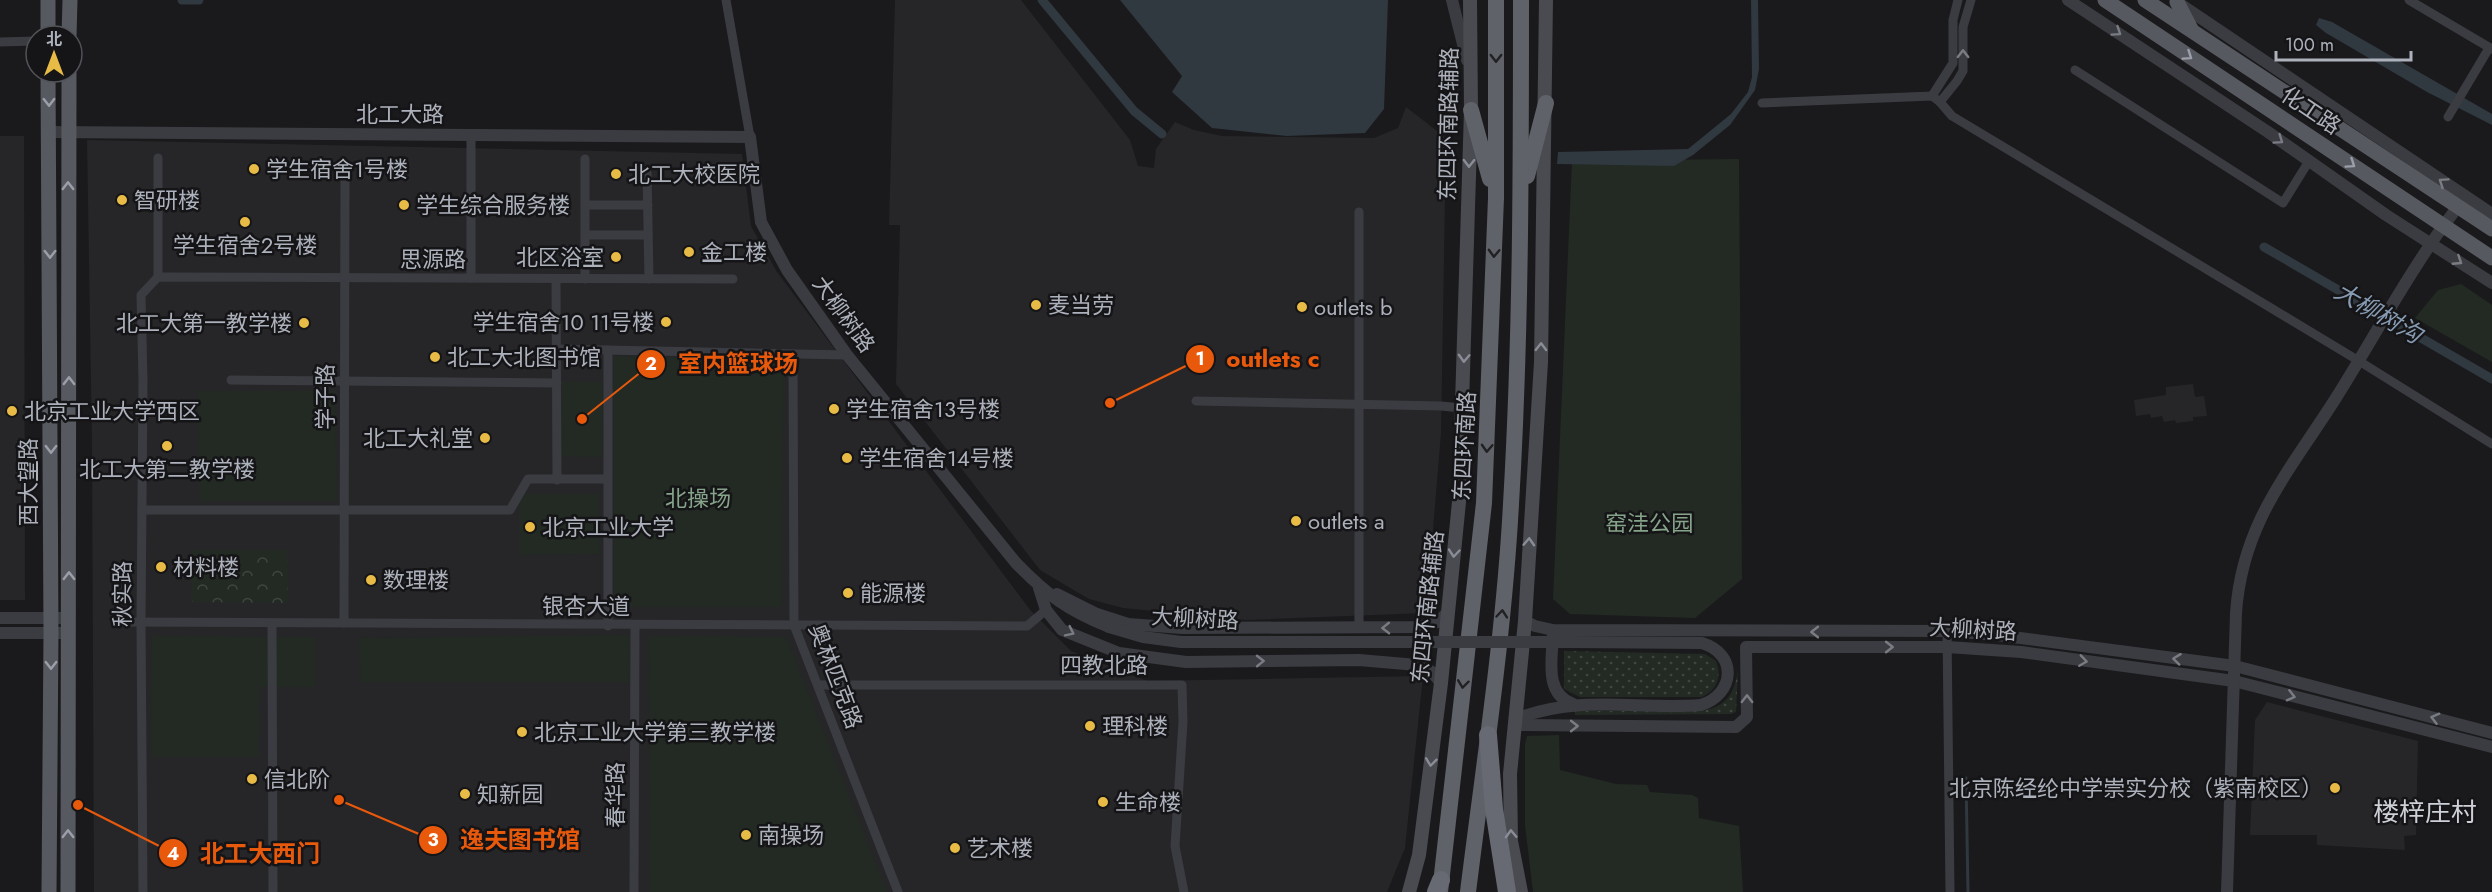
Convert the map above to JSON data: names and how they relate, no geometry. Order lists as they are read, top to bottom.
{
  "streets": {
    "highway": ["东四环南路"],
    "main road": ["化工路", "东四环南路辅路", "西大望路"],
    "street": [
      "北工大路",
      "思源路",
      "大柳树路",
      "学子路",
      "秋实路",
      "银杏大道",
      "四教北路",
      "奥林匹克路",
      "春华路"
    ]
  },
  "crossings": [
    ["北工大路", "大柳树路"],
    ["北工大路", "西大望路"],
    ["思源路", "学子路"],
    ["思源路", "秋实路"],
    ["学子路", "银杏大道"],
    ["秋实路", "银杏大道"],
    ["银杏大道", "奥林匹克路"],
    ["银杏大道", "春华路"],
    ["四教北路", "奥林匹克路"]
  ],
  "districts": ["楼梓庄村"],
  "water": ["大柳树沟"],
  "parks": ["北操场", "窑洼公园"],
  "places": [
    "学生宿舍1号楼",
    "北工大校医院",
    "智研楼",
    "学生综合服务楼",
    "学生宿舍2号楼",
    "金工楼",
    "北区浴室",
    "麦当劳",
    "outlets b",
    "学生宿舍10 11号楼",
    "北工大第一教学楼",
    "北工大北图书馆",
    "outlets c",
    "学生宿舍13号楼",
    "北京工业大学西区",
    "室内篮球场",
    "北工大礼堂",
    "北工大第二教学楼",
    "学生宿舍14号楼",
    "outlets a",
    "北京工业大学",
    "材料楼",
    "数理楼",
    "能源楼",
    "理科楼",
    "北京工业大学第三教学楼",
    "信北阶",
    "北京陈经纶中学崇实分校（紫南校区）",
    "知新园",
    "逸夫图书馆",
    "生命楼",
    "北工大西门",
    "南操场",
    "艺术楼"
  ],
  "scale_bar": "100 m",
  "north": "top"
}
